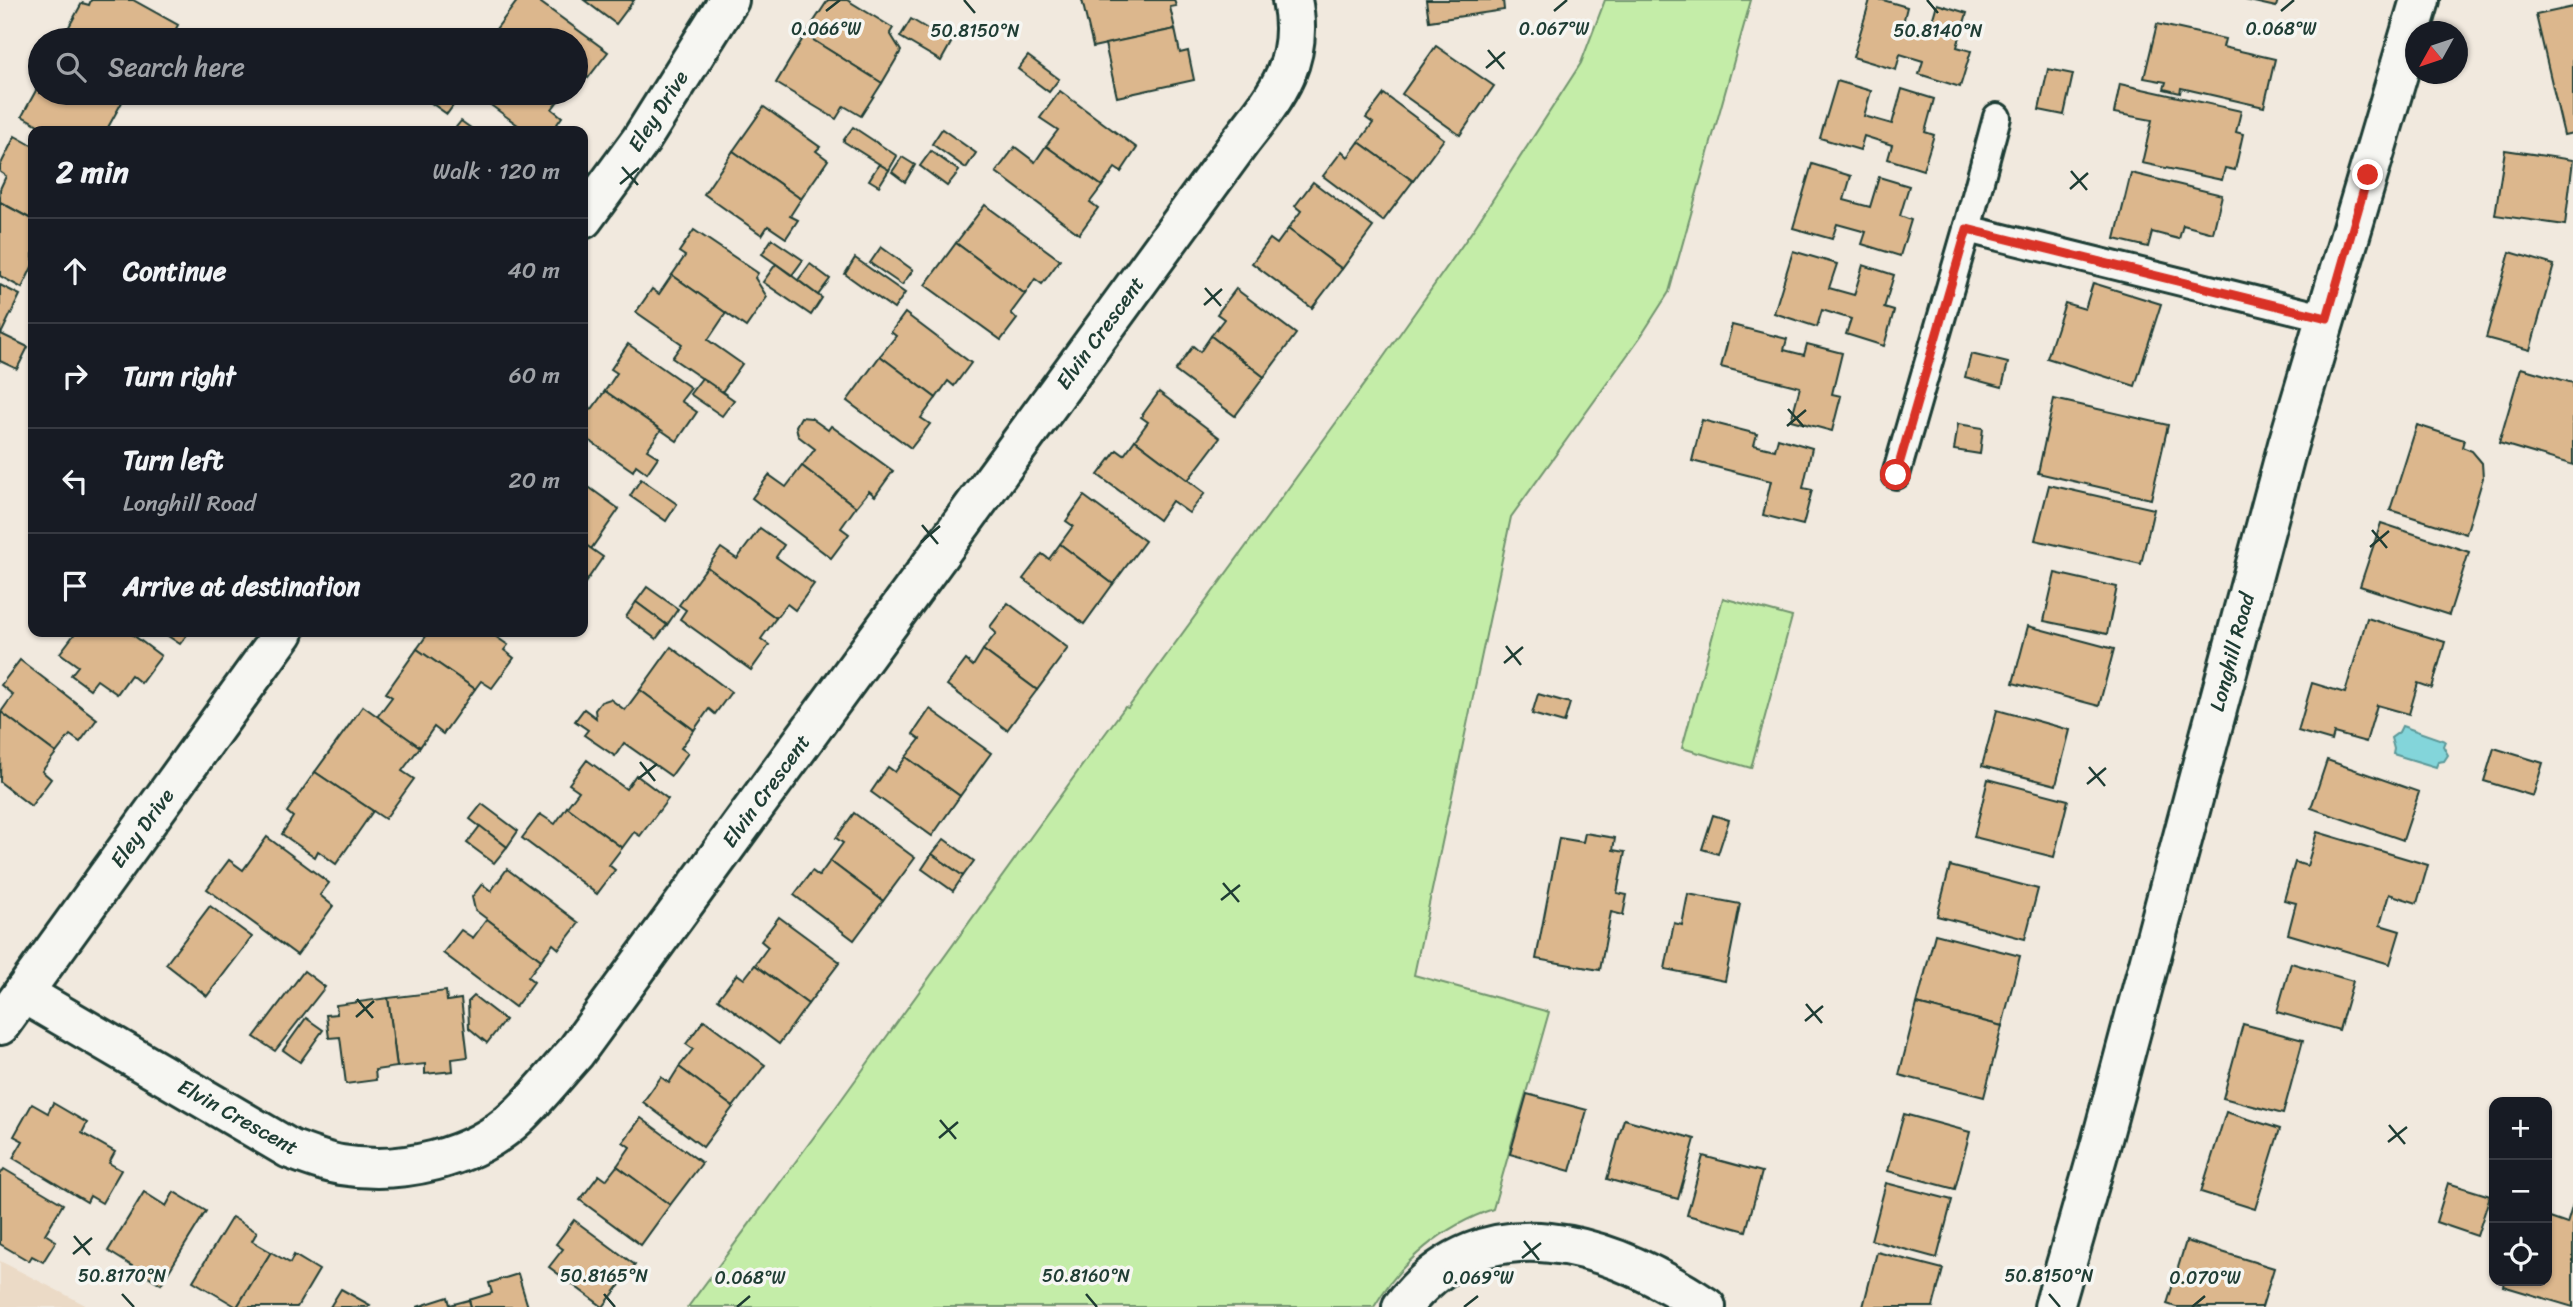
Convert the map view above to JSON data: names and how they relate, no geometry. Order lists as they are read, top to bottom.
{
  "streets": {
    "street": ["Eley Drive", "Elvin Crescent", "Longhill Road"]
  },
  "crossings": [
    ["Eley Drive", "Elvin Crescent"]
  ],
  "north": "bottom left",
  "page": {
    "search": "Search here",
    "heading": ["2 min", "Walk · 120 m"],
    "list": [
      ["Continue", "40 m"],
      ["Turn right", "60 m"],
      ["Turn left", "Longhill Road", "20 m"],
      "Arrive at destination"
    ],
    "map_buttons": ["+", "−"]
  },
  "coordinates": [
    "0.066°W",
    "0.067°W",
    "0.068°W",
    "50.8150°N",
    "50.8140°N",
    "50.8170°N",
    "50.8165°N",
    "50.8160°N",
    "0.069°W",
    "0.070°W"
  ]
}
